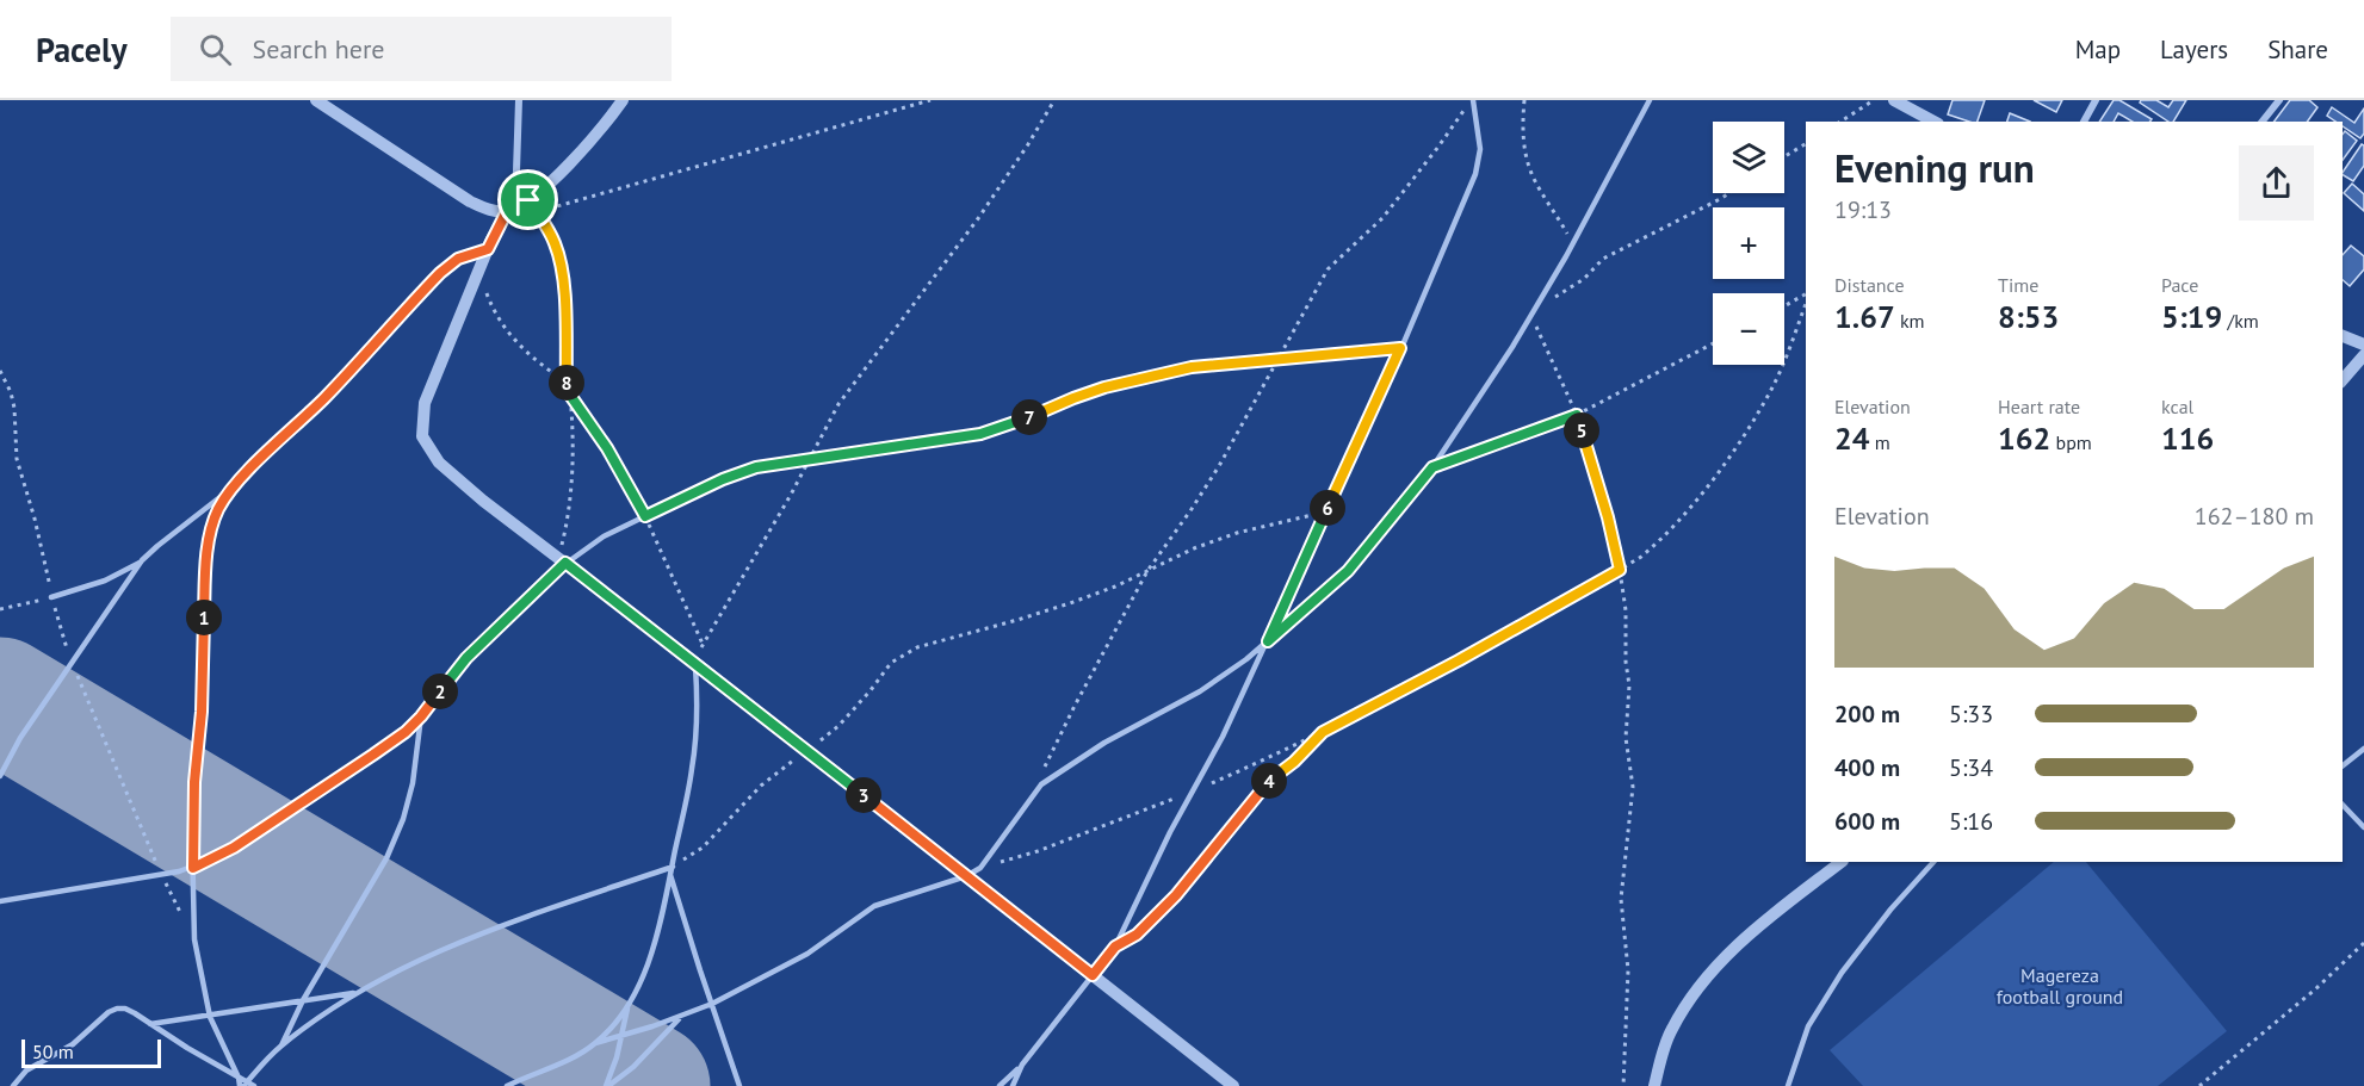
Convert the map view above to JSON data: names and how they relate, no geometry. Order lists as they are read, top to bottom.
{
  "parks": ["Magereza football ground"],
  "scale_bar": "50 m",
  "page": {
    "header": "Pacely",
    "search": "Search here",
    "nav": ["Map", "Layers", "Share"],
    "map_buttons": ["+", "−"],
    "heading": ["Evening run", "19:13"],
    "stats": [
      ["Distance", "1.67 km"],
      ["Time", "8:53"],
      ["Pace", "5:19 /km"],
      ["Elevation", "24 m"],
      ["Heart rate", "162 bpm"],
      ["kcal", "116"]
    ],
    "pins": [
      "8",
      "7",
      "5",
      "6",
      "1",
      "2",
      "4",
      "3"
    ],
    "chart": ["Elevation", "162–180 m"],
    "list": [
      {
        "name": "200 m",
        "note": "5:33"
      },
      {
        "name": "400 m",
        "note": "5:34"
      },
      {
        "name": "600 m",
        "note": "5:16"
      }
    ],
    "scale": "50 m"
  }
}
